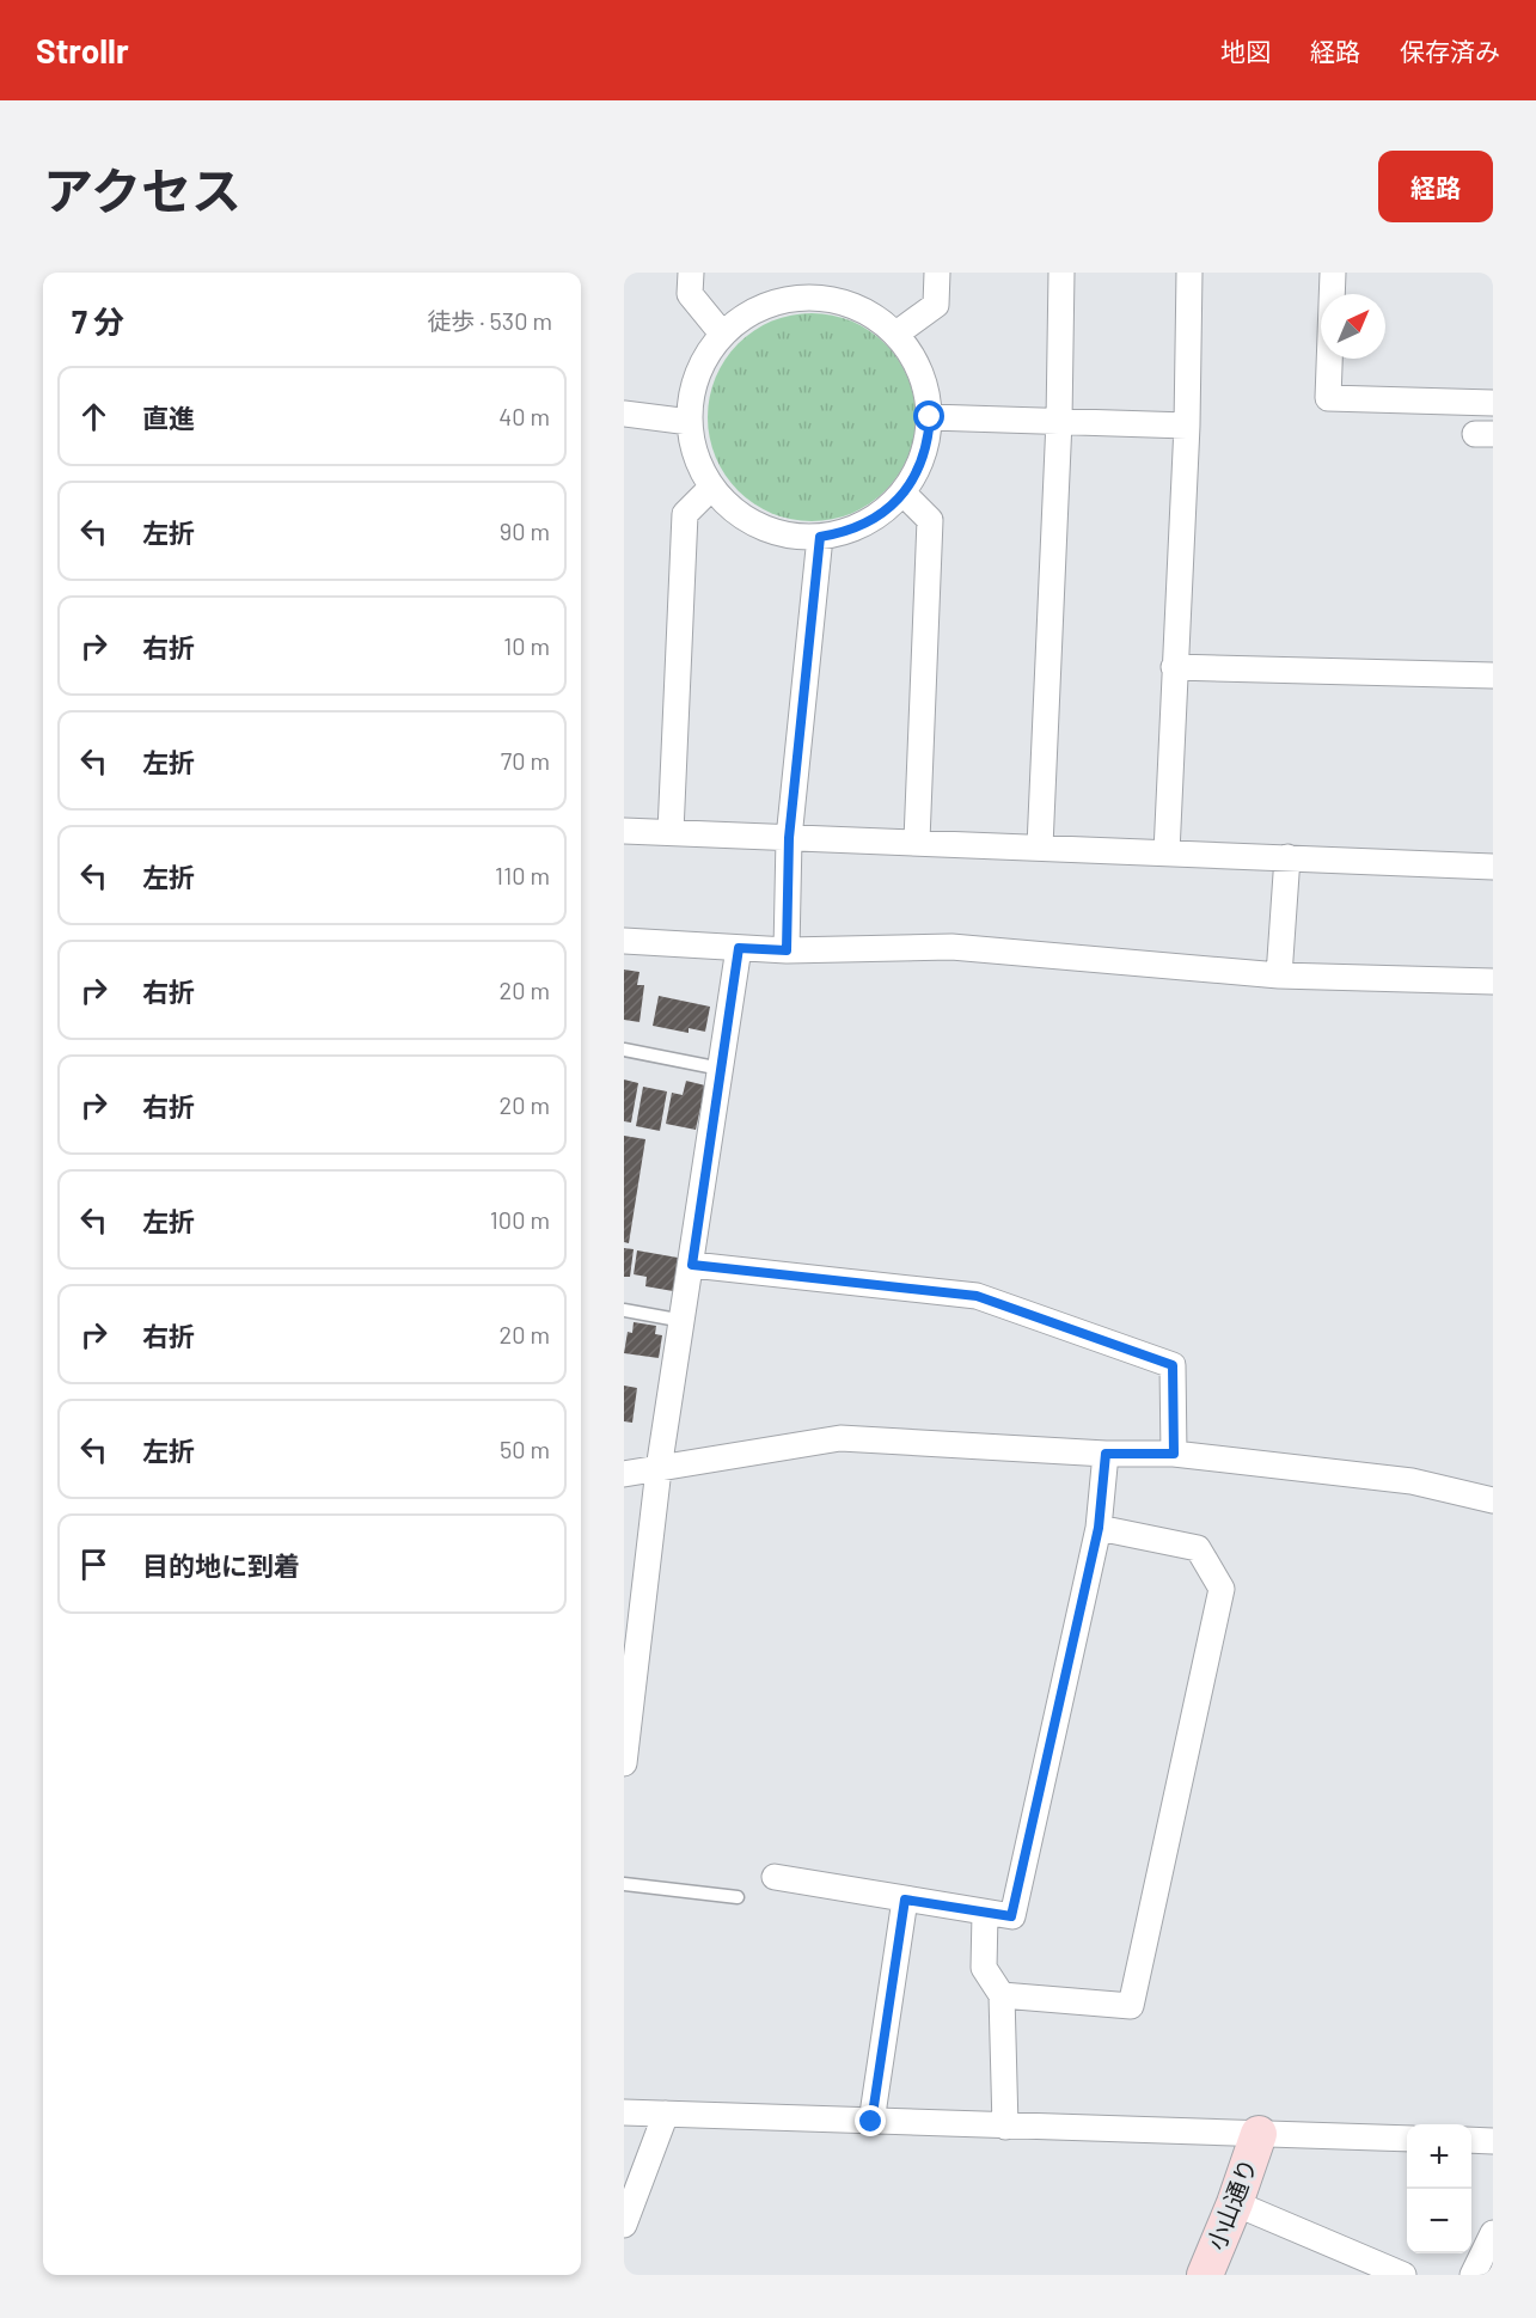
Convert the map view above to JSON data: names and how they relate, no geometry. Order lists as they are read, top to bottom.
{
  "streets": {
    "street": ["小山通り"]
  },
  "north": "top right",
  "page": {
    "header": "Strollr",
    "nav": ["地図", "経路", "保存済み"],
    "title": "アクセス",
    "buttons": "経路",
    "heading": ["7 分", "徒歩 · 530 m"],
    "list": [
      ["直進", "40 m"],
      ["左折", "90 m"],
      ["右折", "10 m"],
      ["左折", "70 m"],
      ["左折", "110 m"],
      ["右折", "20 m"],
      ["右折", "20 m"],
      ["左折", "100 m"],
      ["右折", "20 m"],
      ["左折", "50 m"],
      "目的地に到着"
    ],
    "map_buttons": ["+", "−"]
  }
}
